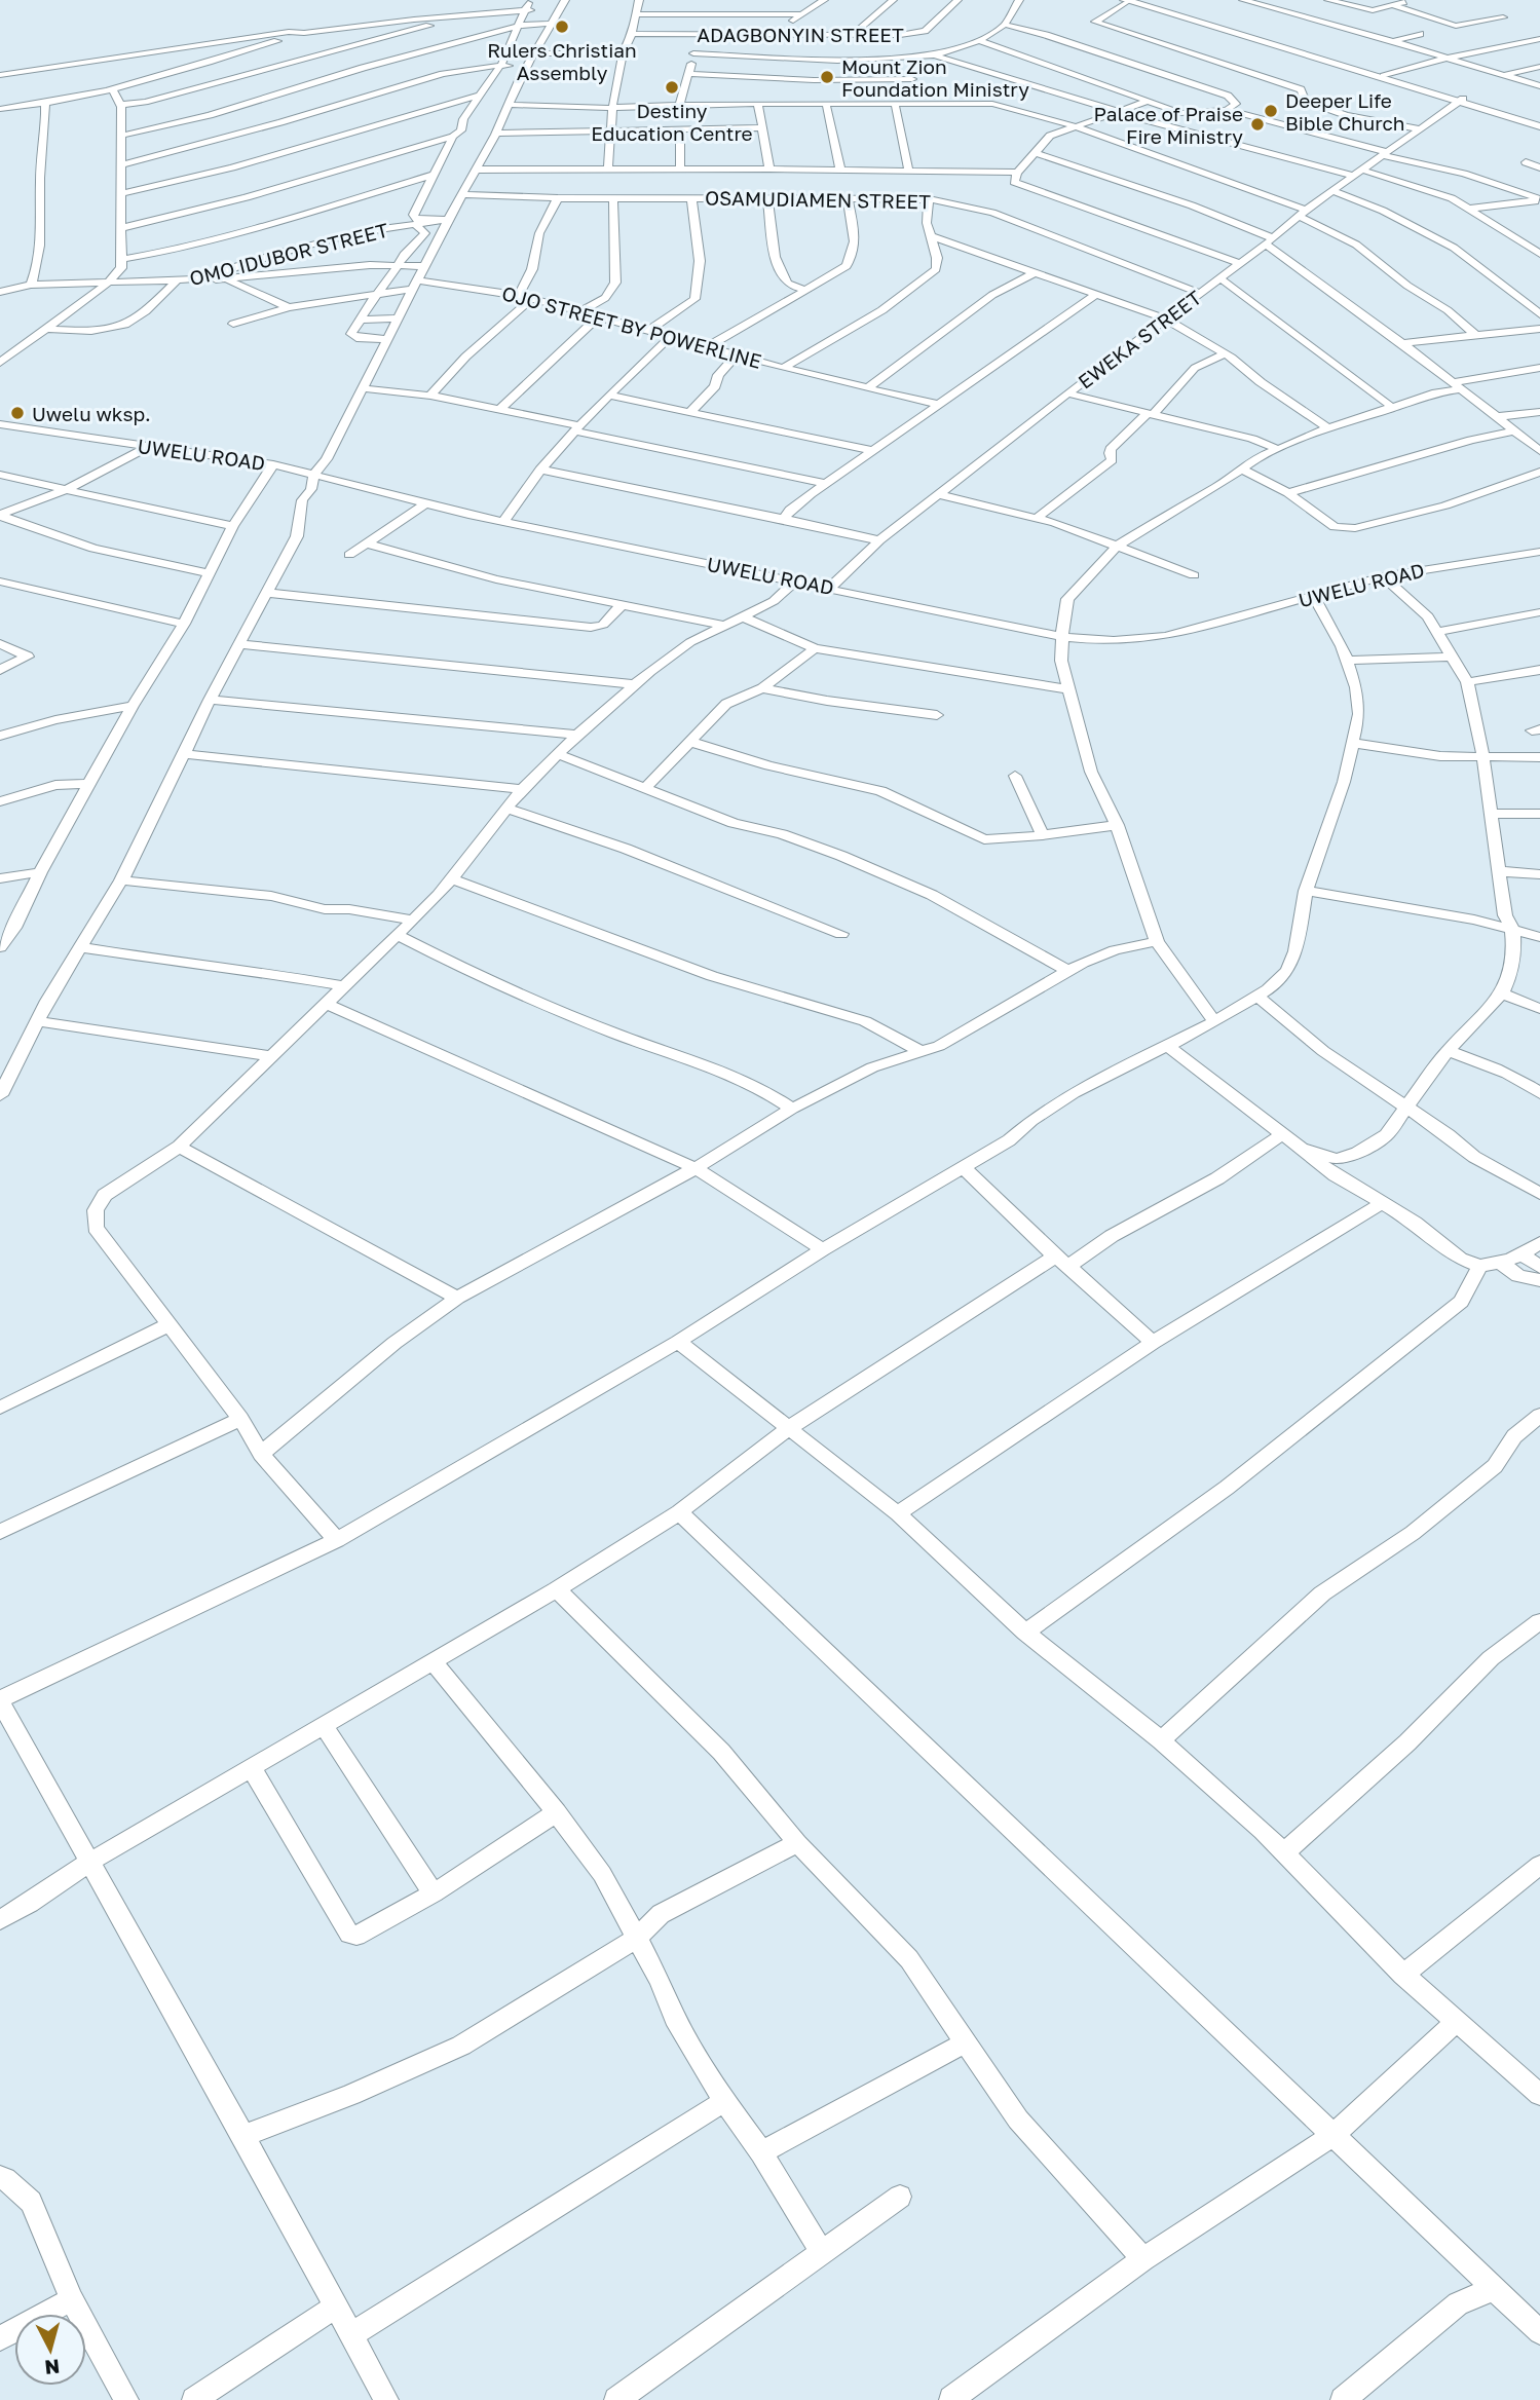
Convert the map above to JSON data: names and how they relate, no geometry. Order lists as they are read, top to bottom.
{
  "streets": {
    "street": [
      "ADAGBONYIN STREET",
      "OSAMUDIAMEN STREET",
      "OMO IDUBOR STREET",
      "OJO STREET BY POWERLINE",
      "EWEKA STREET",
      "UWELU ROAD"
    ]
  },
  "crossings": [
    ["OSAMUDIAMEN STREET", "EWEKA STREET"],
    ["EWEKA STREET", "UWELU ROAD"]
  ],
  "places": [
    "Rulers Christian Assembly",
    "Mount Zion Foundation Ministry",
    "Destiny Education Centre",
    "Deeper Life Bible Church",
    "Palace of Praise Fire Ministry",
    "Uwelu wksp."
  ],
  "north": "bottom"
}
